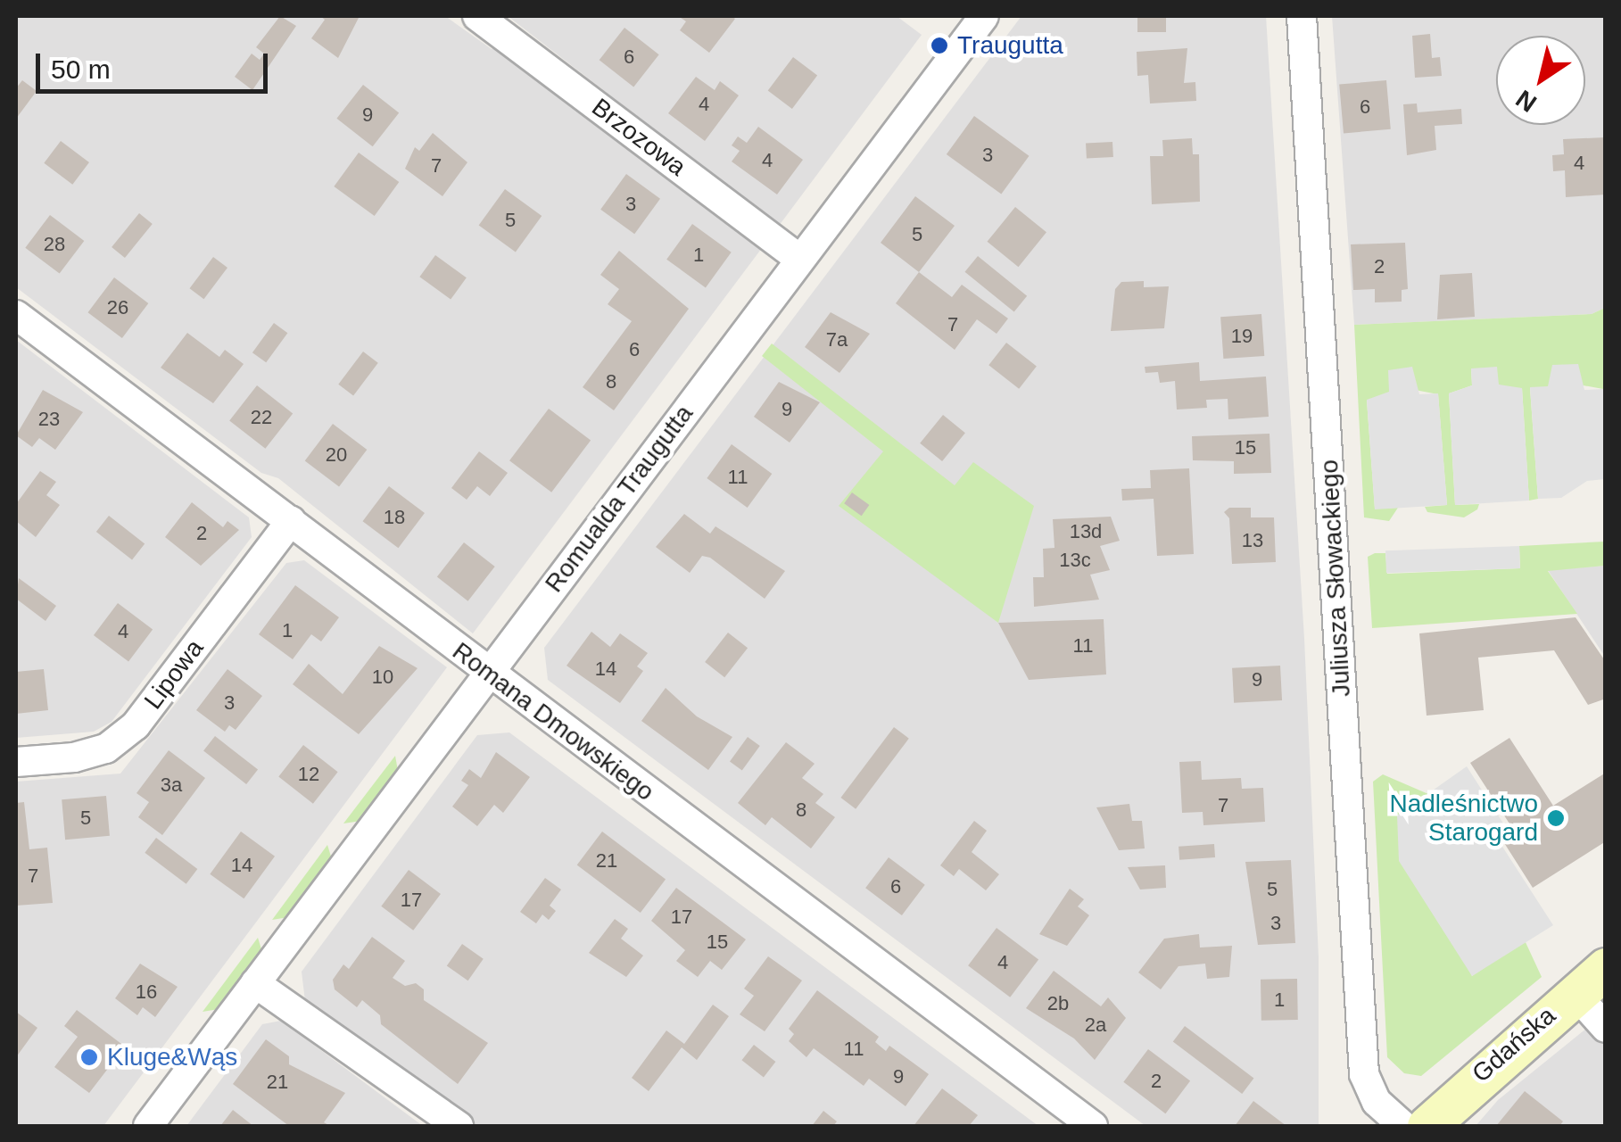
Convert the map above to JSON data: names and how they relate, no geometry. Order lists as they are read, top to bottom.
{
  "streets": {
    "main road": ["Gdańska"],
    "street": [
      "Brzozowa",
      "Romualda Traugutta",
      "Juliusza Słowackiego",
      "Lipowa",
      "Romana Dmowskiego"
    ]
  },
  "crossings": [
    ["Brzozowa", "Romualda Traugutta"],
    ["Romualda Traugutta", "Romana Dmowskiego"],
    ["Lipowa", "Romana Dmowskiego"]
  ],
  "places": ["Traugutta", "Nadleśnictwo Starogard", "Kluge&Wąs"],
  "house_numbers": [
    "6",
    "4",
    "6",
    "9",
    "3",
    "4",
    "4",
    "7",
    "3",
    "5",
    "5",
    "28",
    "1",
    "2",
    "26",
    "7",
    "19",
    "7a",
    "6",
    "8",
    "9",
    "22",
    "23",
    "15",
    "20",
    "11",
    "18",
    "13d",
    "2",
    "13",
    "13c",
    "1",
    "4",
    "11",
    "14",
    "10",
    "9",
    "3",
    "12",
    "3a",
    "7",
    "8",
    "5",
    "21",
    "14",
    "7",
    "6",
    "5",
    "17",
    "17",
    "3",
    "15",
    "4",
    "16",
    "1",
    "2b",
    "2a",
    "11",
    "9",
    "2",
    "21"
  ],
  "scale_bar": "50 m",
  "north": "bottom left"
}
